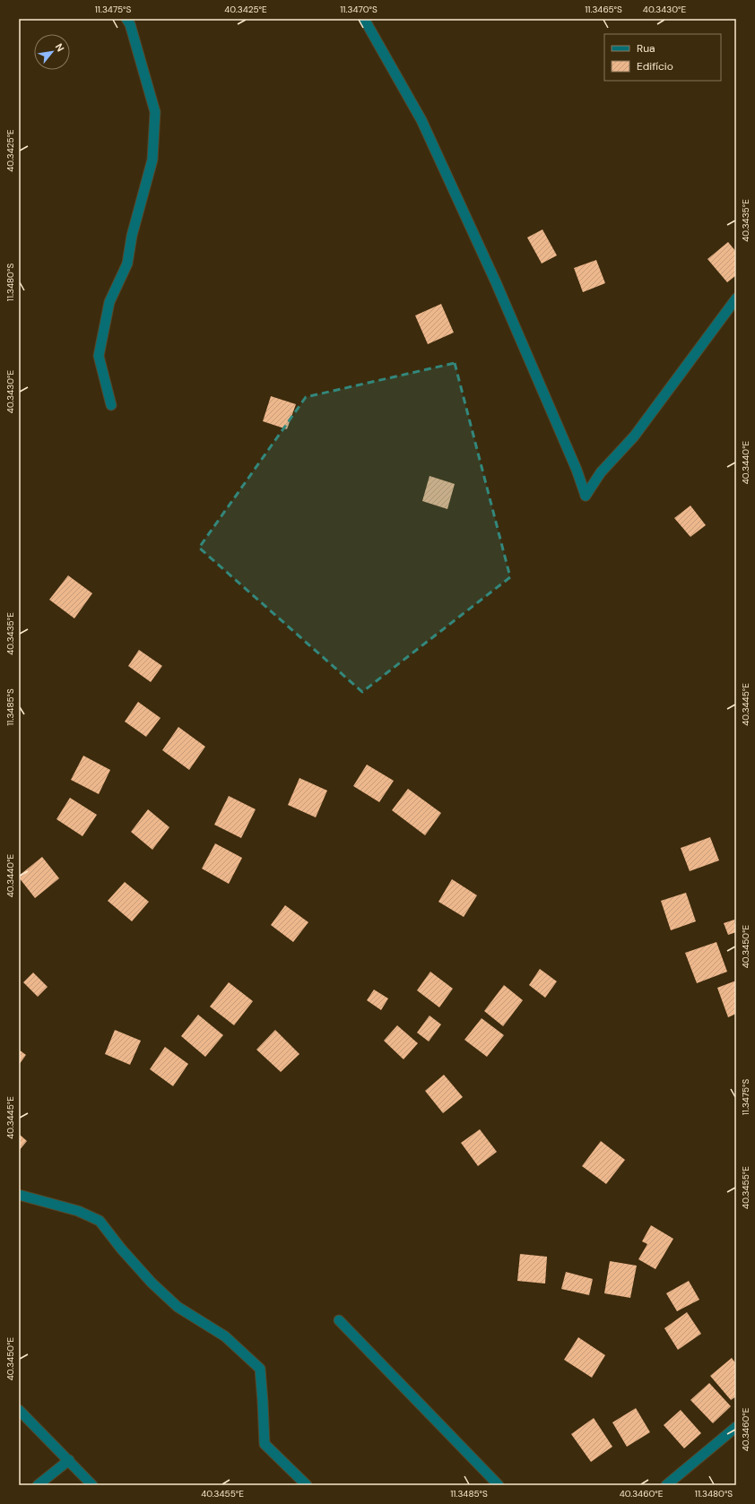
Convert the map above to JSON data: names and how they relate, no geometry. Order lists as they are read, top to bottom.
{
  "legend": ["Rua", "Edifício"],
  "north": "top right",
  "coordinates": [
    "11.3475°S",
    "40.3425°E",
    "11.3470°S",
    "11.3465°S",
    "40.3430°E",
    "40.3435°E",
    "11.3480°S",
    "40.3440°E",
    "40.3445°E",
    "11.3485°S",
    "40.3450°E",
    "40.3455°E",
    "40.3460°E"
  ]
}
